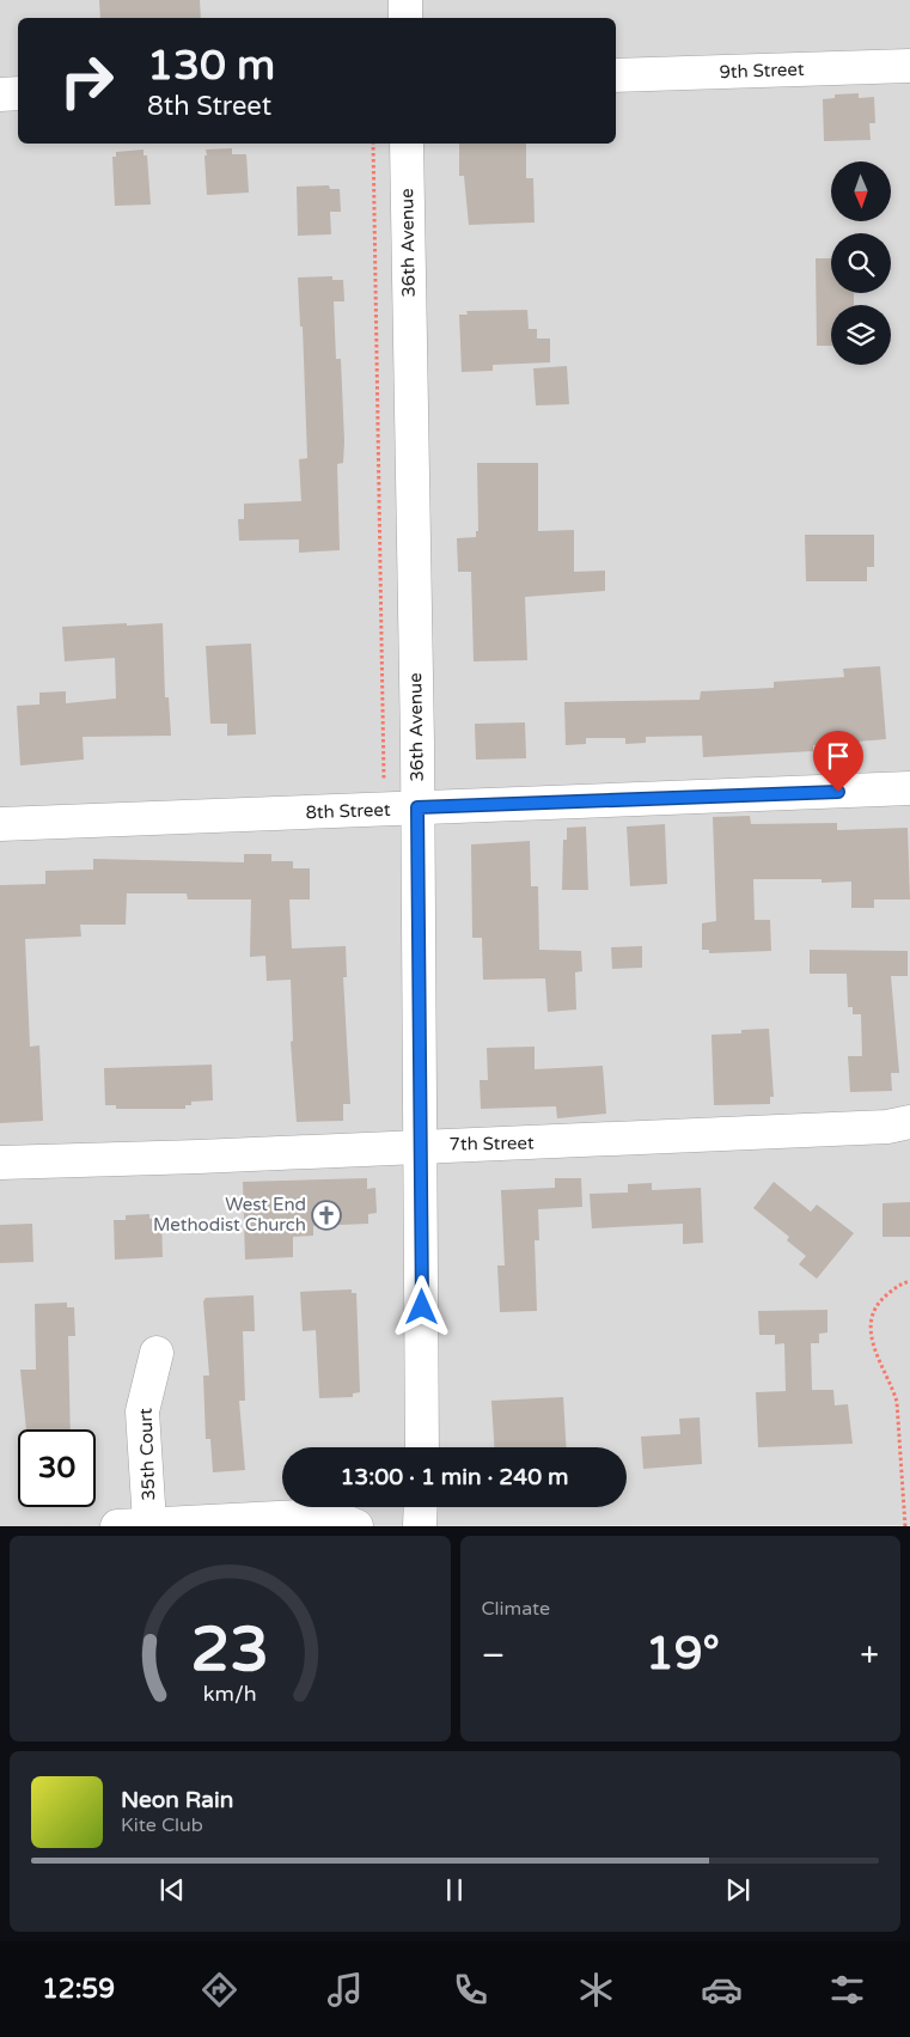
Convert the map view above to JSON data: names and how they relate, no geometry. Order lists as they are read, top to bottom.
{
  "streets": {
    "street": [
      "9th Street",
      "36th Avenue",
      "8th Street",
      "7th Street",
      "35th Court"
    ]
  },
  "crossings": [
    ["36th Avenue", "8th Street"],
    ["36th Avenue", "7th Street"]
  ],
  "places": {
    "church": ["West End Methodist Church"]
  },
  "north": "bottom",
  "page": {
    "turn": ["130 m", "8th Street"],
    "limit": "30",
    "trip": "13:00 · 1 min · 240 m",
    "tile": "Climate",
    "heat": ["−", "19°", "+"],
    "song": ["Neon Rain", "Kite Club"],
    "tabs": "12:59",
    "gauge": ["23", "km/h"]
  }
}
